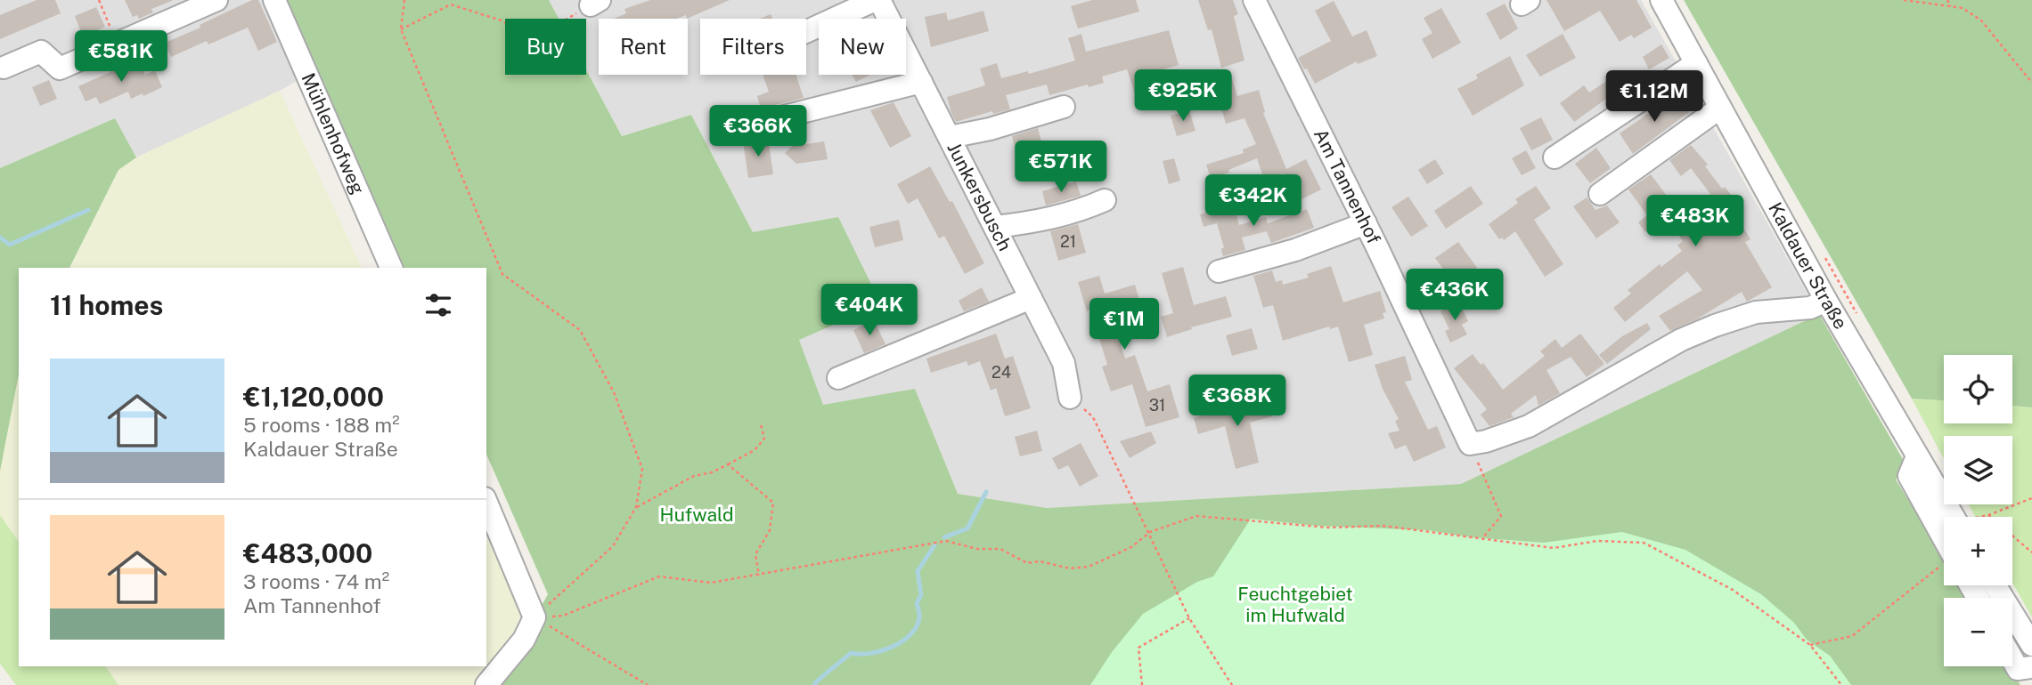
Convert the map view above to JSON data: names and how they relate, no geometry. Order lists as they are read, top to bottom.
{
  "streets": {
    "street": [
      "Mühlenhofweg",
      "Am Tannenhof",
      "Junkersbusch",
      "Kaldauer Straße"
    ]
  },
  "parks": ["Hufwald", "Feuchtgebiet im Hufwald"],
  "house_numbers": ["21", "24", "31"],
  "page": {
    "chip": [
      "Buy",
      "Rent",
      "Filters",
      "New"
    ],
    "price": [
      "€581K",
      "€925K",
      "€1.12M",
      "€366K",
      "€571K",
      "€342K",
      "€483K",
      "€436K",
      "€404K",
      "€1M",
      "€368K"
    ],
    "heading": "11 homes",
    "list": [
      {
        "name": "€1,120,000",
        "note": "5 rooms · 188 m² · Kaldauer Straße"
      },
      {
        "name": "€483,000",
        "note": "3 rooms · 74 m² · Am Tannenhof"
      }
    ],
    "map_buttons": ["+", "−"]
  }
}
